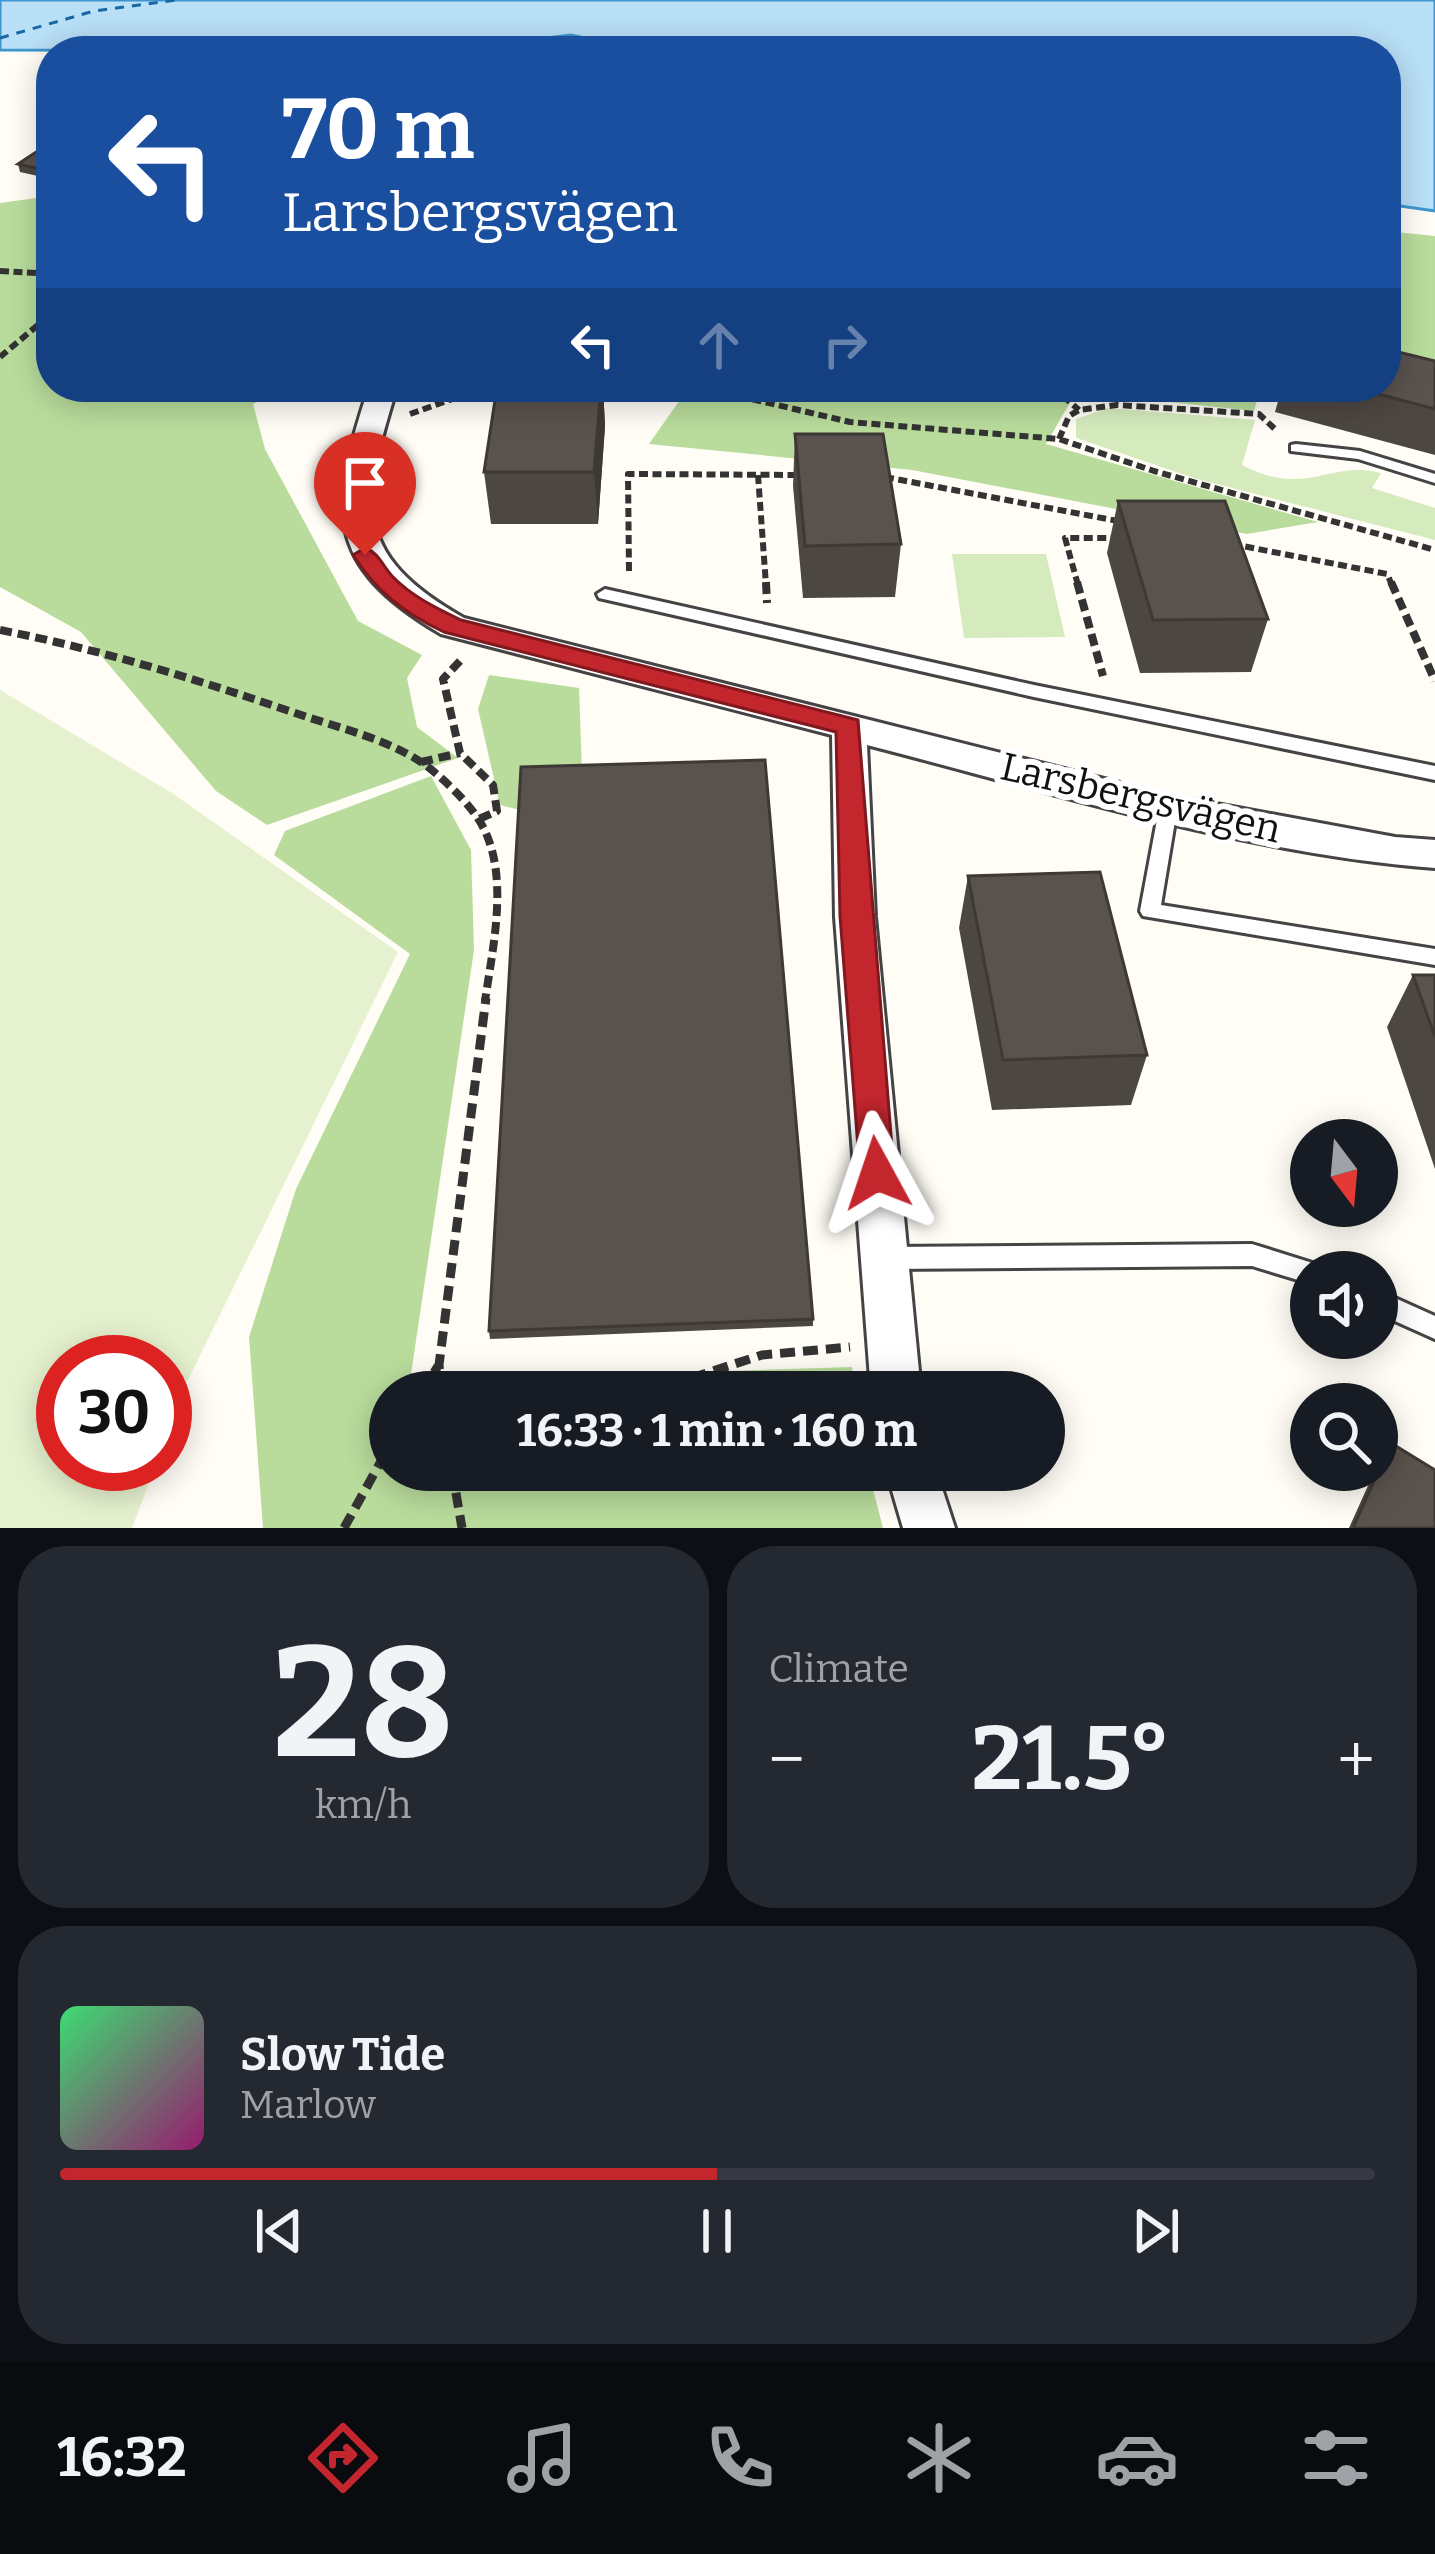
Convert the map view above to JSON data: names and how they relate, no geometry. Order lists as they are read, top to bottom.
{
  "streets": {
    "street": ["Larsbergsvägen"]
  },
  "north": "bottom",
  "page": {
    "turn": ["70 m", "Larsbergsvägen"],
    "limit": "30",
    "trip": "16:33 · 1 min · 160 m",
    "tile": [
      ["28", "km/h"],
      "Climate"
    ],
    "heat": ["−", "21.5°", "+"],
    "song": ["Slow Tide", "Marlow"],
    "tabs": "16:32"
  }
}
